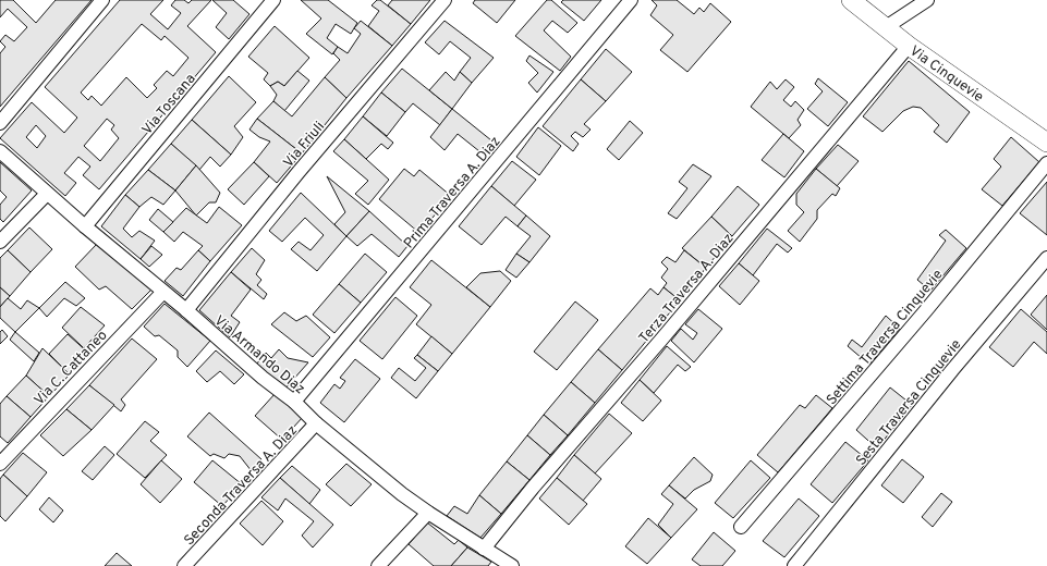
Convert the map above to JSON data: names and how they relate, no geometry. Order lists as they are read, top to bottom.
{
  "streets": {
    "street": [
      "Via Cinquevie",
      "Via Toscana",
      "Via Friuli",
      "Prima Traversa A. Diaz",
      "Terza Traversa A. Diaz",
      "Settima Traversa Cinquevie",
      "Via Armando Diaz",
      "Via C. Cattaneo",
      "Sesta Traversa Cinquevie",
      "Seconda Traversa A. Diaz"
    ]
  },
  "crossings": [
    ["Via Cinquevie", "Terza Traversa A. Diaz"],
    ["Via Toscana", "Via Armando Diaz"],
    ["Via Friuli", "Via Armando Diaz"],
    ["Prima Traversa A. Diaz", "Via Armando Diaz"],
    ["Terza Traversa A. Diaz", "Via Armando Diaz"],
    ["Via Armando Diaz", "Via C. Cattaneo"],
    ["Via Armando Diaz", "Seconda Traversa A. Diaz"]
  ]
}
